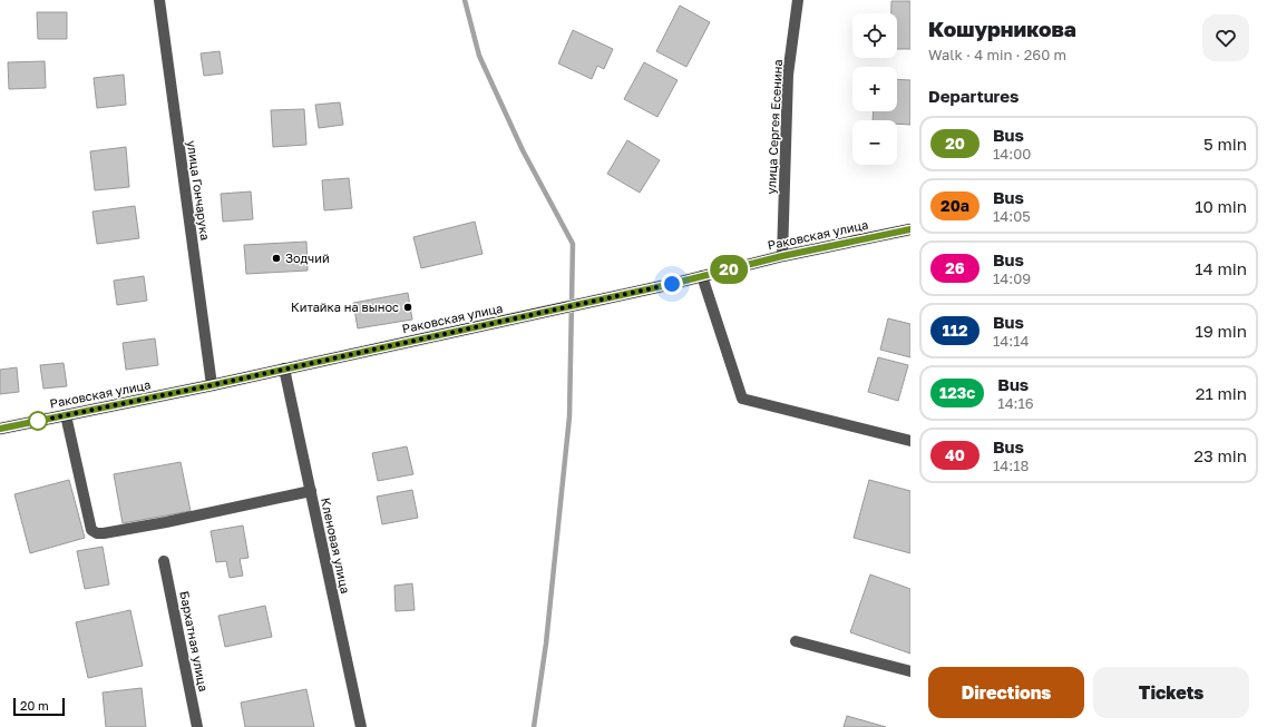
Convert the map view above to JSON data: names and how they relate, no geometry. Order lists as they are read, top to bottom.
{
  "streets": {
    "main road": ["Раковская улица"],
    "street": [
      "улица Сергея Есенина",
      "улица Гончарука",
      "Кленовая улица",
      "Бархатная улица"
    ]
  },
  "crossings": [
    ["улица Сергея Есенина", "Раковская улица"],
    ["улица Гончарука", "Раковская улица"],
    ["Раковская улица", "Кленовая улица"]
  ],
  "places": ["Зодчий", "Китайка на вынос"],
  "lines": ["bus line 20"],
  "scale_bar": "20 m",
  "page": {
    "on_map": "20",
    "heading": [
      ["Кошурникова", "Walk · 4 min · 260 m"],
      "Departures"
    ],
    "map_buttons": ["+", "−"],
    "list": [
      {
        "mark": "20",
        "name": "Bus",
        "note": "14:00",
        "value": "5 min"
      },
      {
        "mark": "20а",
        "name": "Bus",
        "note": "14:05",
        "value": "10 min"
      },
      {
        "mark": "26",
        "name": "Bus",
        "note": "14:09",
        "value": "14 min"
      },
      {
        "mark": "112",
        "name": "Bus",
        "note": "14:14",
        "value": "19 min"
      },
      {
        "mark": "123с",
        "name": "Bus",
        "note": "14:16",
        "value": "21 min"
      },
      {
        "mark": "40",
        "name": "Bus",
        "note": "14:18",
        "value": "23 min"
      }
    ],
    "buttons": ["Directions", "Tickets"],
    "scale": "20 m"
  }
}
